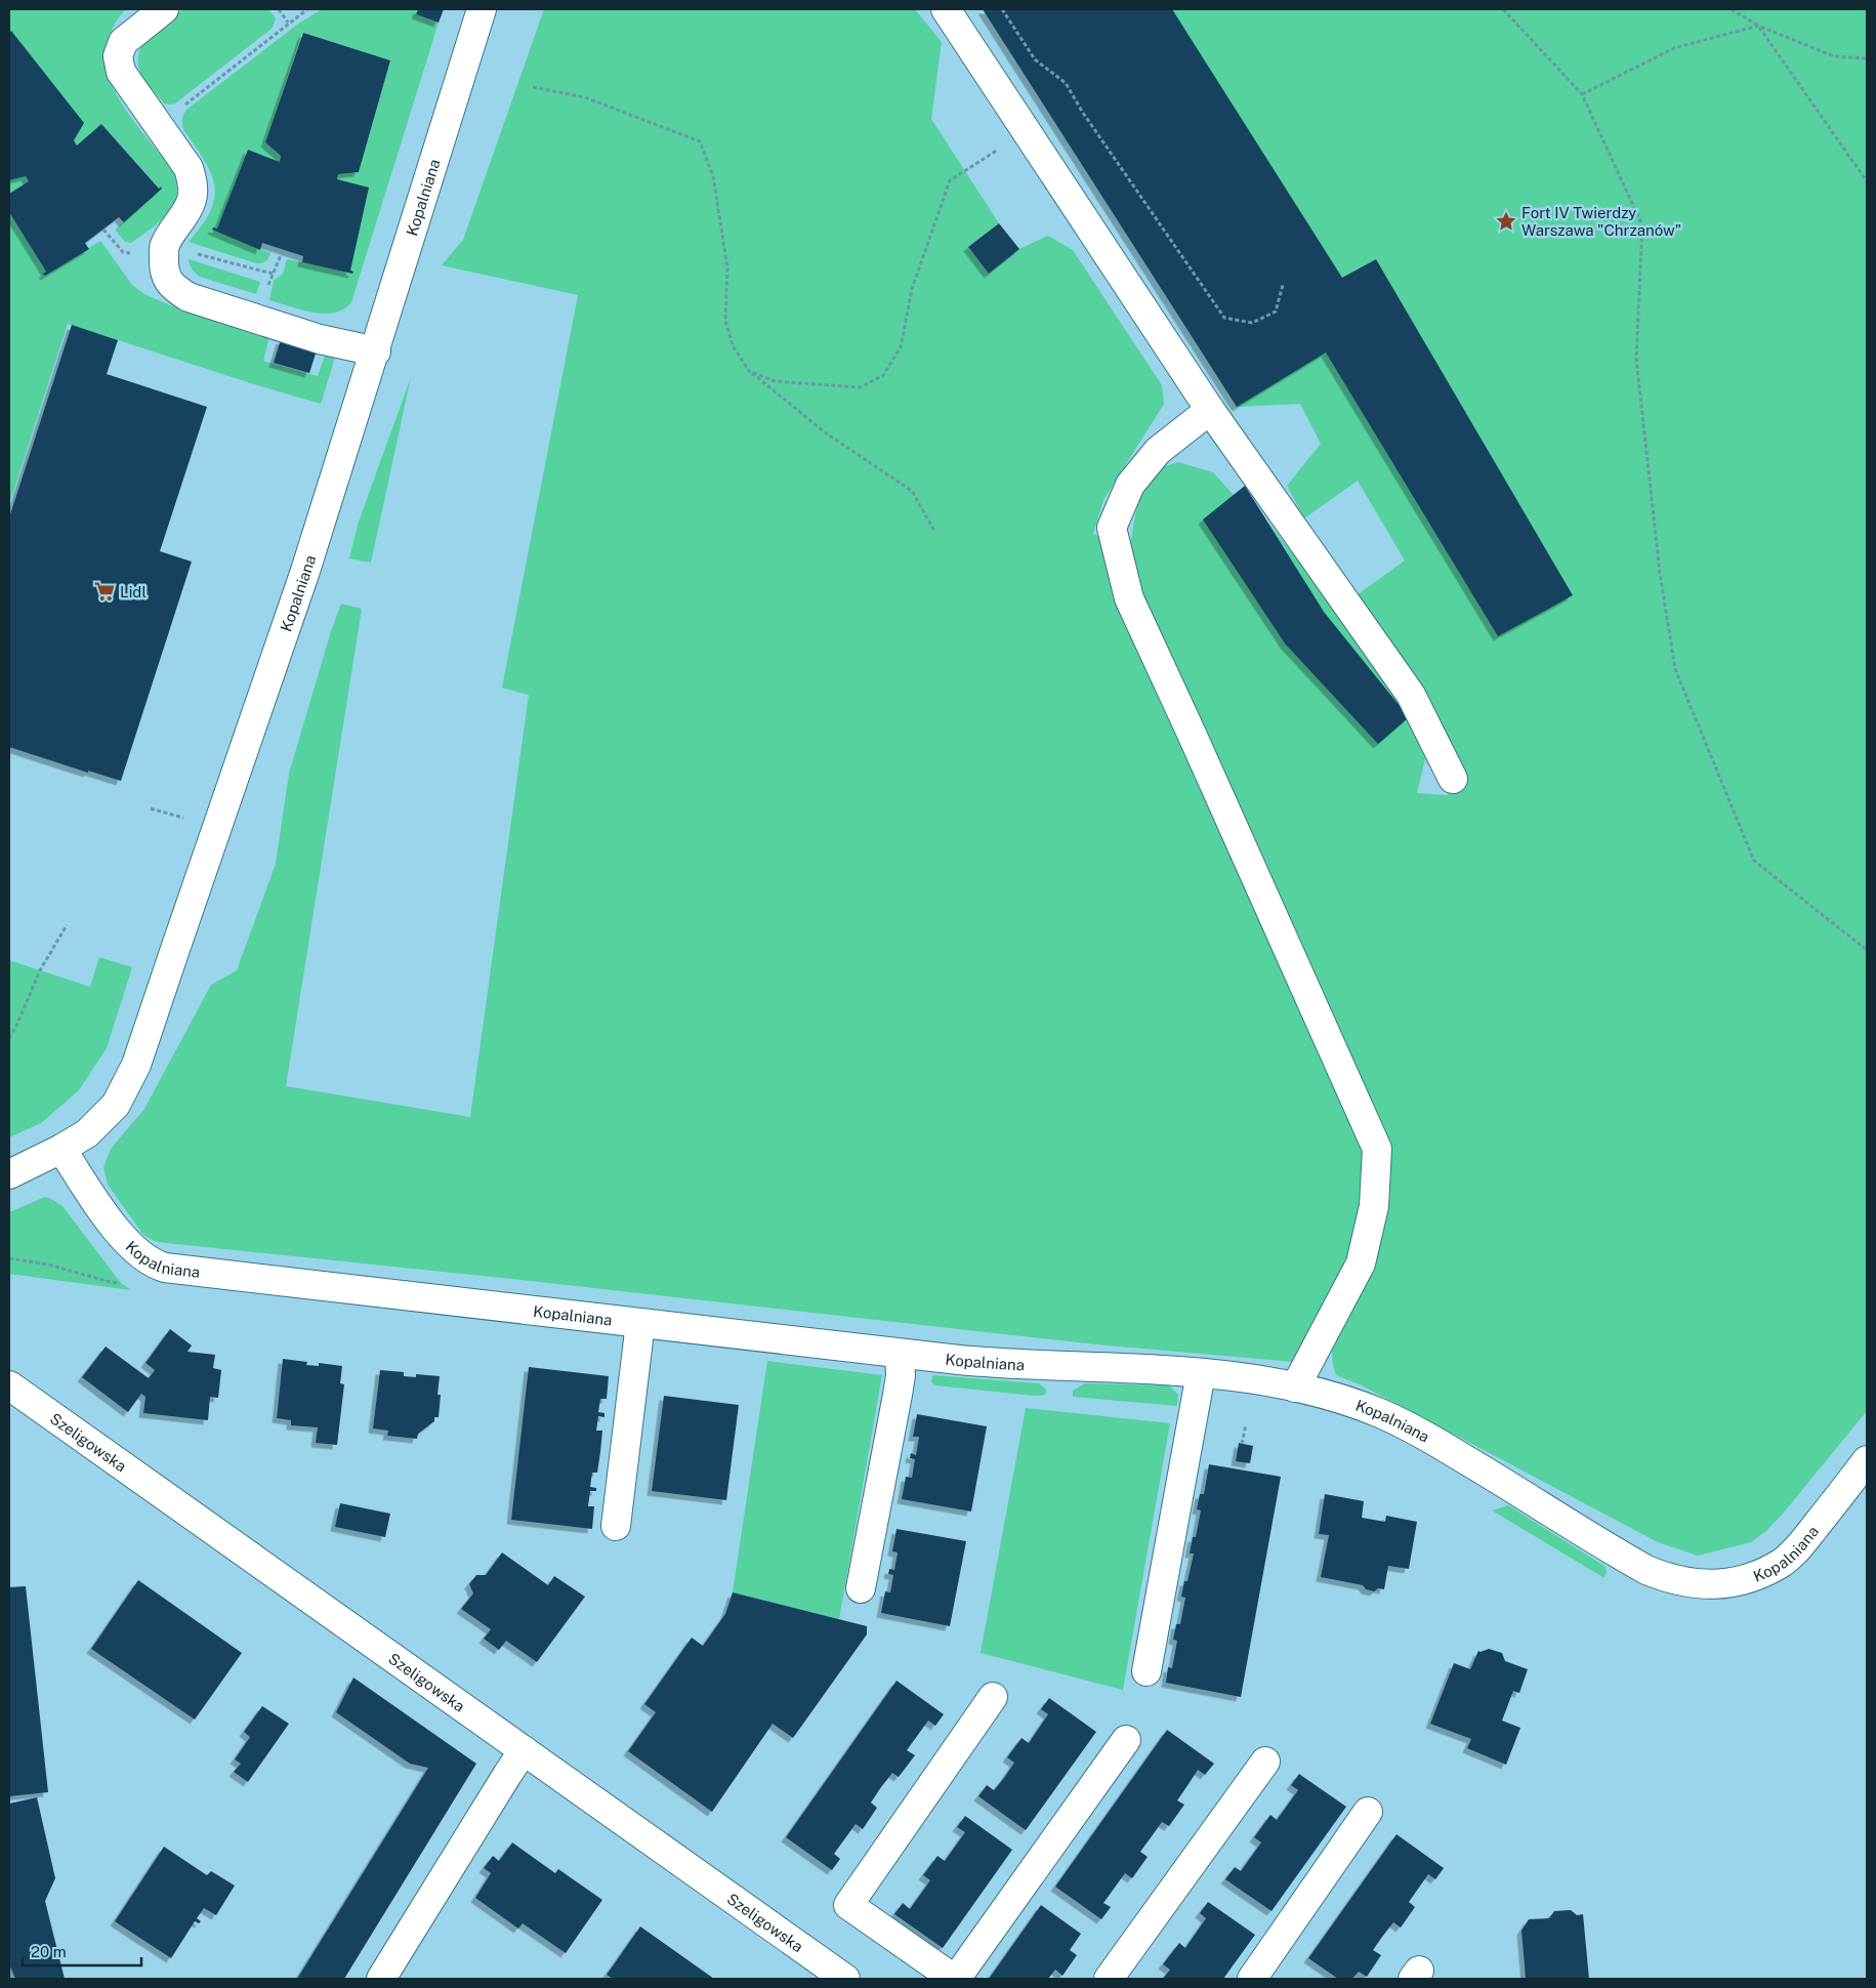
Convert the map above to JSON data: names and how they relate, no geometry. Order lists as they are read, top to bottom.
{
  "streets": {
    "street": ["Kopalniana", "Szeligowska"]
  },
  "places": {
    "place": ["Fort IV Twierdzy Warszawa \"Chrzanów\""],
    "supermarket": ["Lidl"]
  },
  "scale_bar": "20 m"
}
